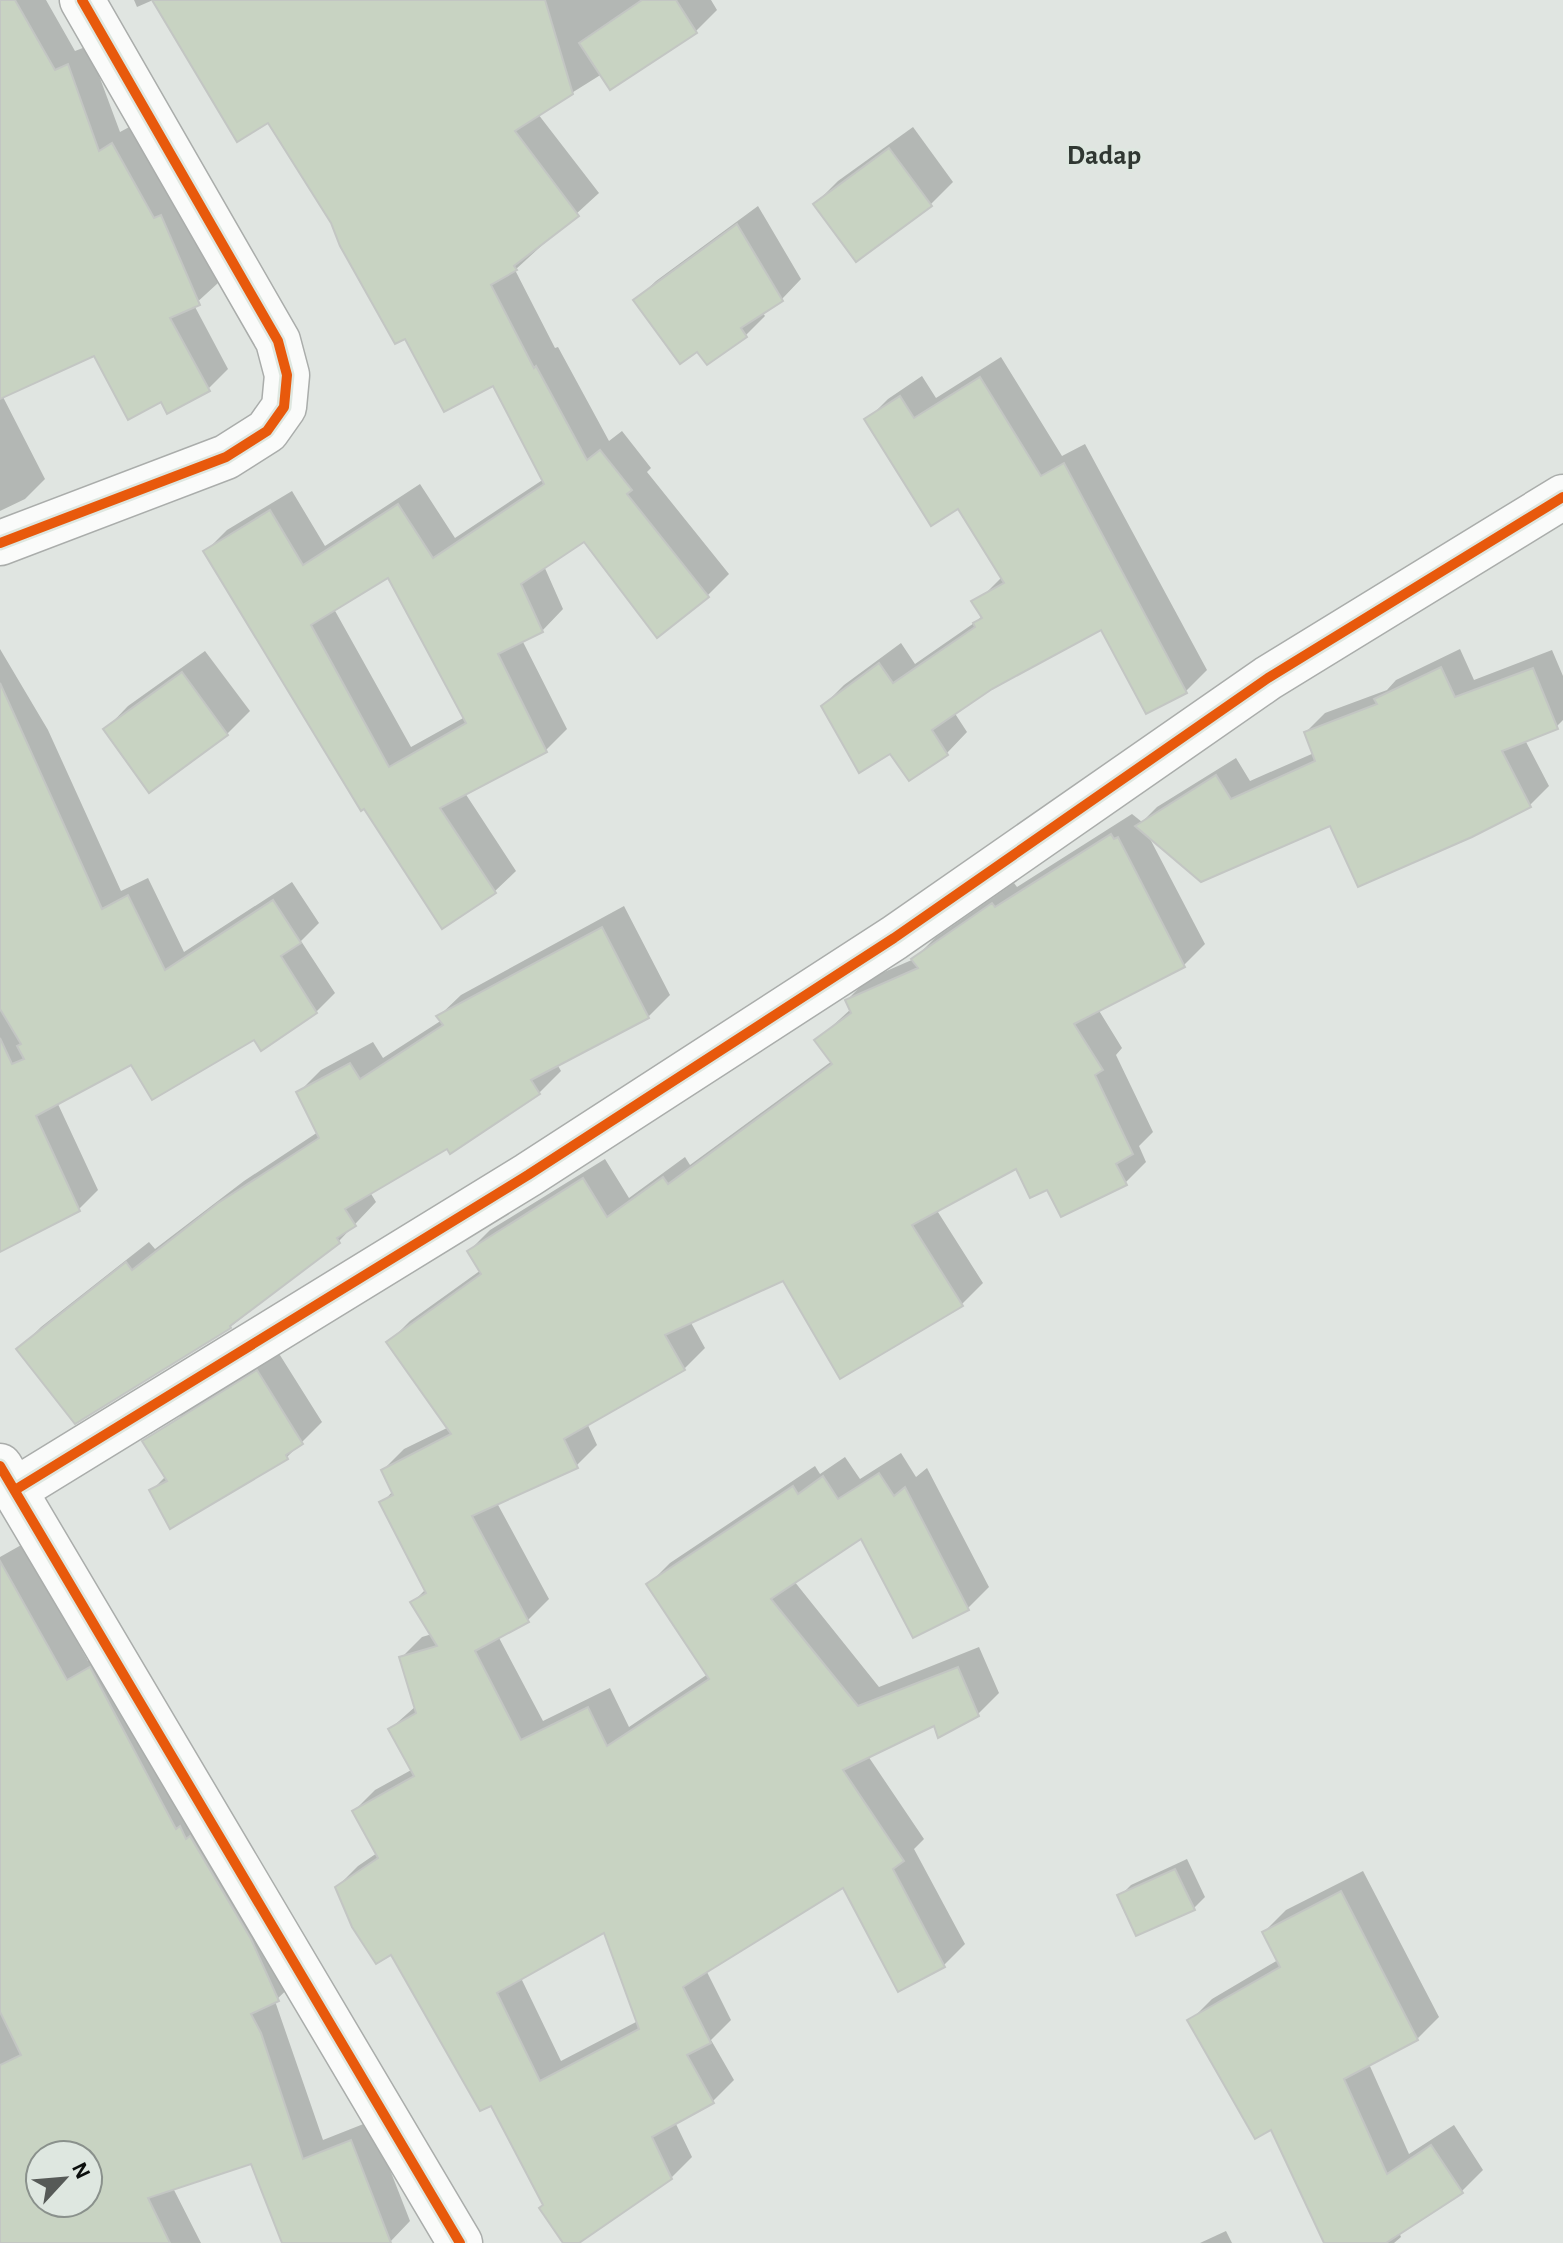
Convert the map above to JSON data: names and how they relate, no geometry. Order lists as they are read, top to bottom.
{
  "districts": ["Dadap"],
  "north": "top right"
}
